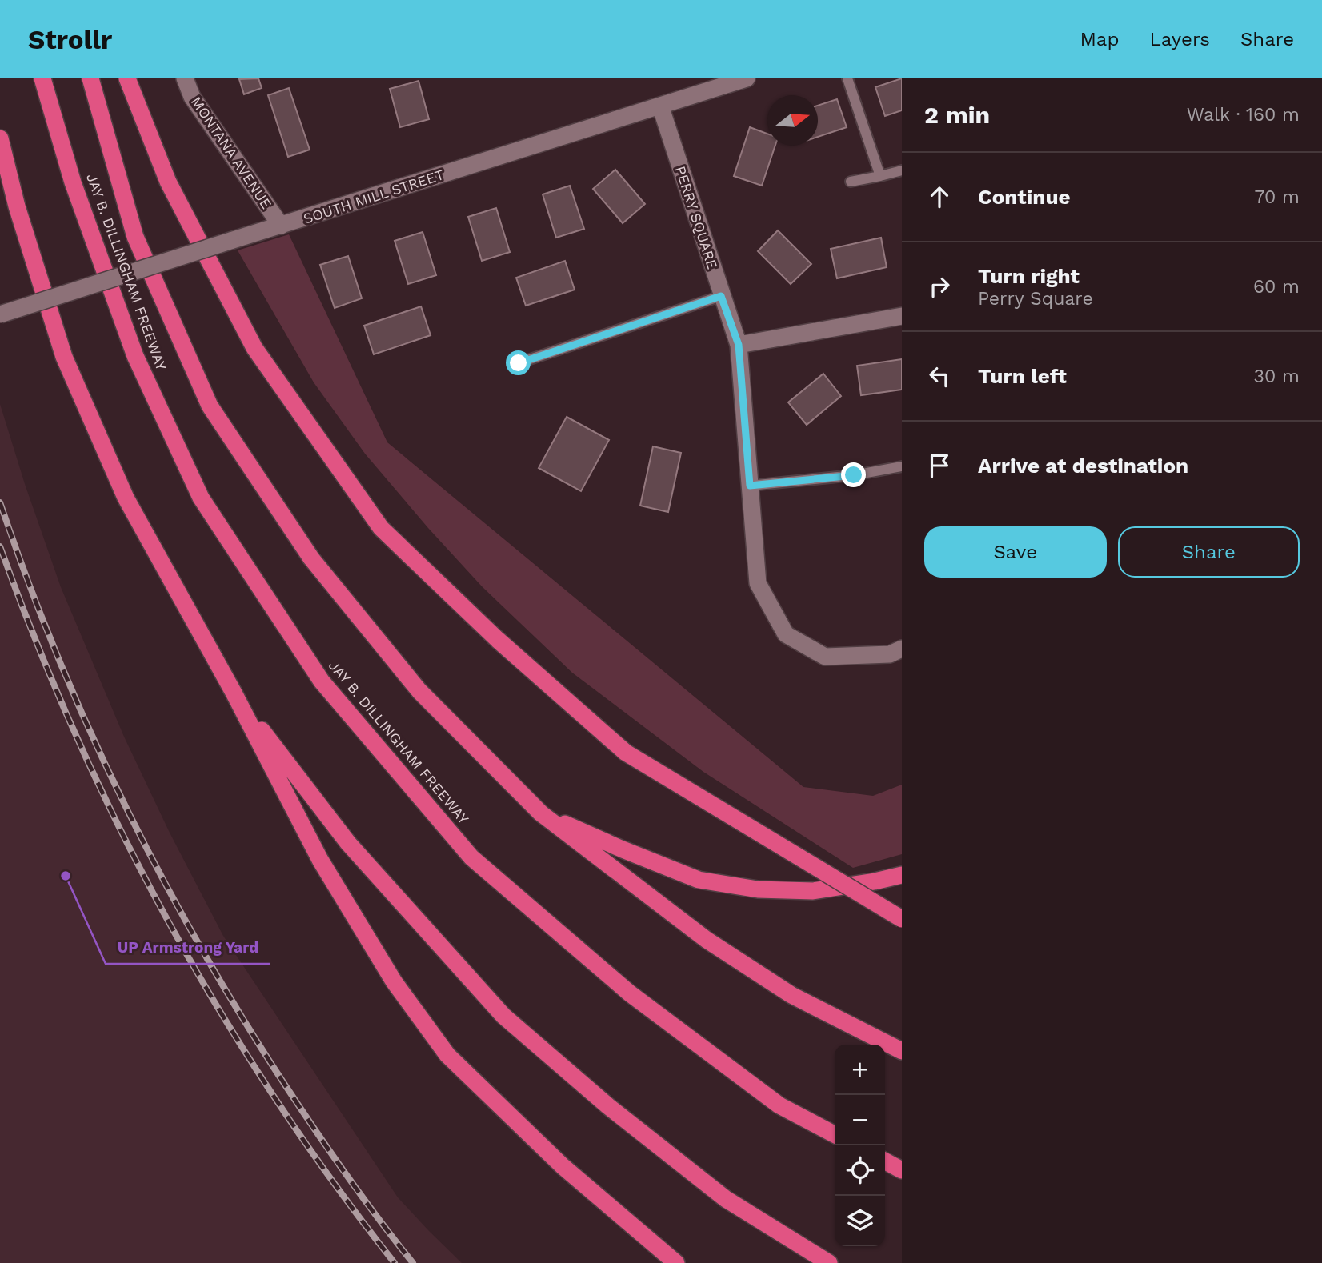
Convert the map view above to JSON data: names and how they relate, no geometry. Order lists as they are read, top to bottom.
{
  "streets": {
    "highway": ["JAY B. DILLINGHAM FREEWAY"],
    "street": ["MONTANA AVENUE", "SOUTH MILL STREET", "PERRY SQUARE"]
  },
  "crossings": [
    ["MONTANA AVENUE", "SOUTH MILL STREET"],
    ["SOUTH MILL STREET", "PERRY SQUARE"]
  ],
  "places": ["UP Armstrong Yard"],
  "north": "right",
  "page": {
    "header": "Strollr",
    "nav": ["Map", "Layers", "Share"],
    "heading": ["2 min", "Walk · 160 m"],
    "list": [
      ["Continue", "70 m"],
      ["Turn right", "Perry Square", "60 m"],
      ["Turn left", "30 m"],
      "Arrive at destination"
    ],
    "buttons": ["Save", "Share"],
    "map_buttons": ["+", "−"]
  }
}
